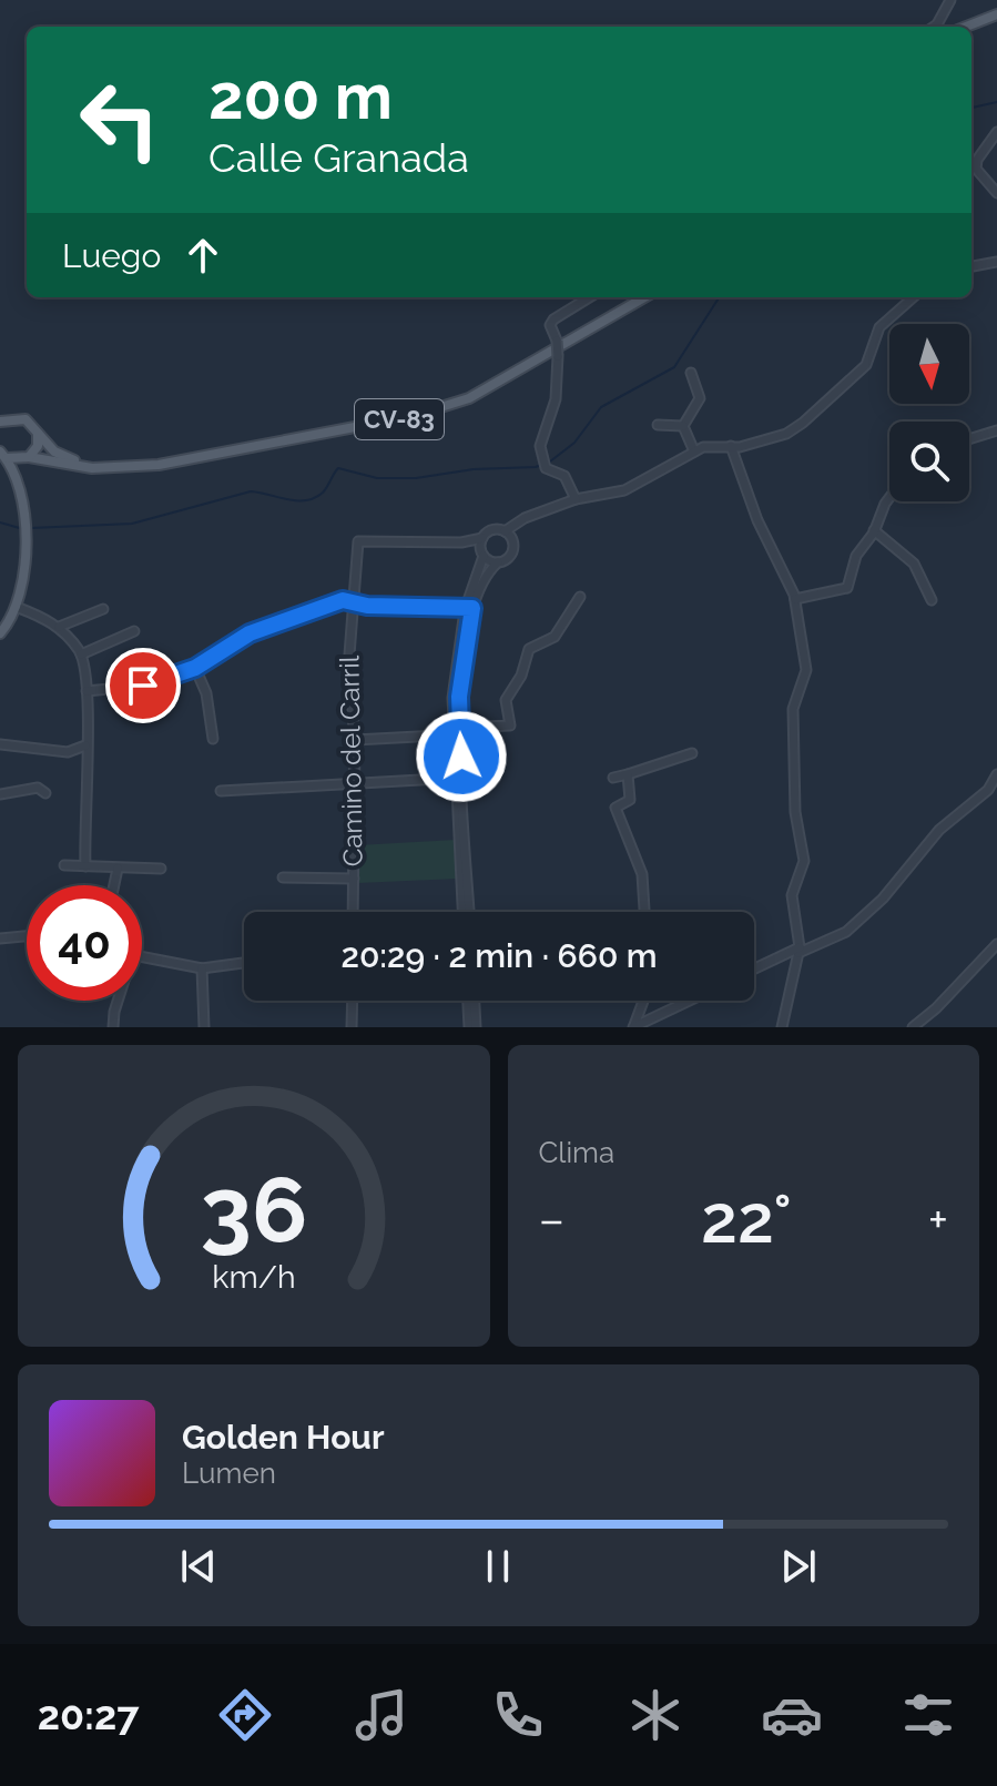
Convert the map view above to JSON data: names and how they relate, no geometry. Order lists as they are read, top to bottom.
{
  "streets": {
    "main road": ["CV-83"],
    "street": ["Camino del Carril"]
  },
  "north": "bottom",
  "page": {
    "turn": ["200 m", "Calle Granada"],
    "then": "Luego",
    "limit": "40",
    "trip": "20:29 · 2 min · 660 m",
    "tile": "Clima",
    "heat": ["−", "22°", "+"],
    "song": ["Golden Hour", "Lumen"],
    "tabs": "20:27",
    "gauge": ["36", "km/h"]
  }
}
